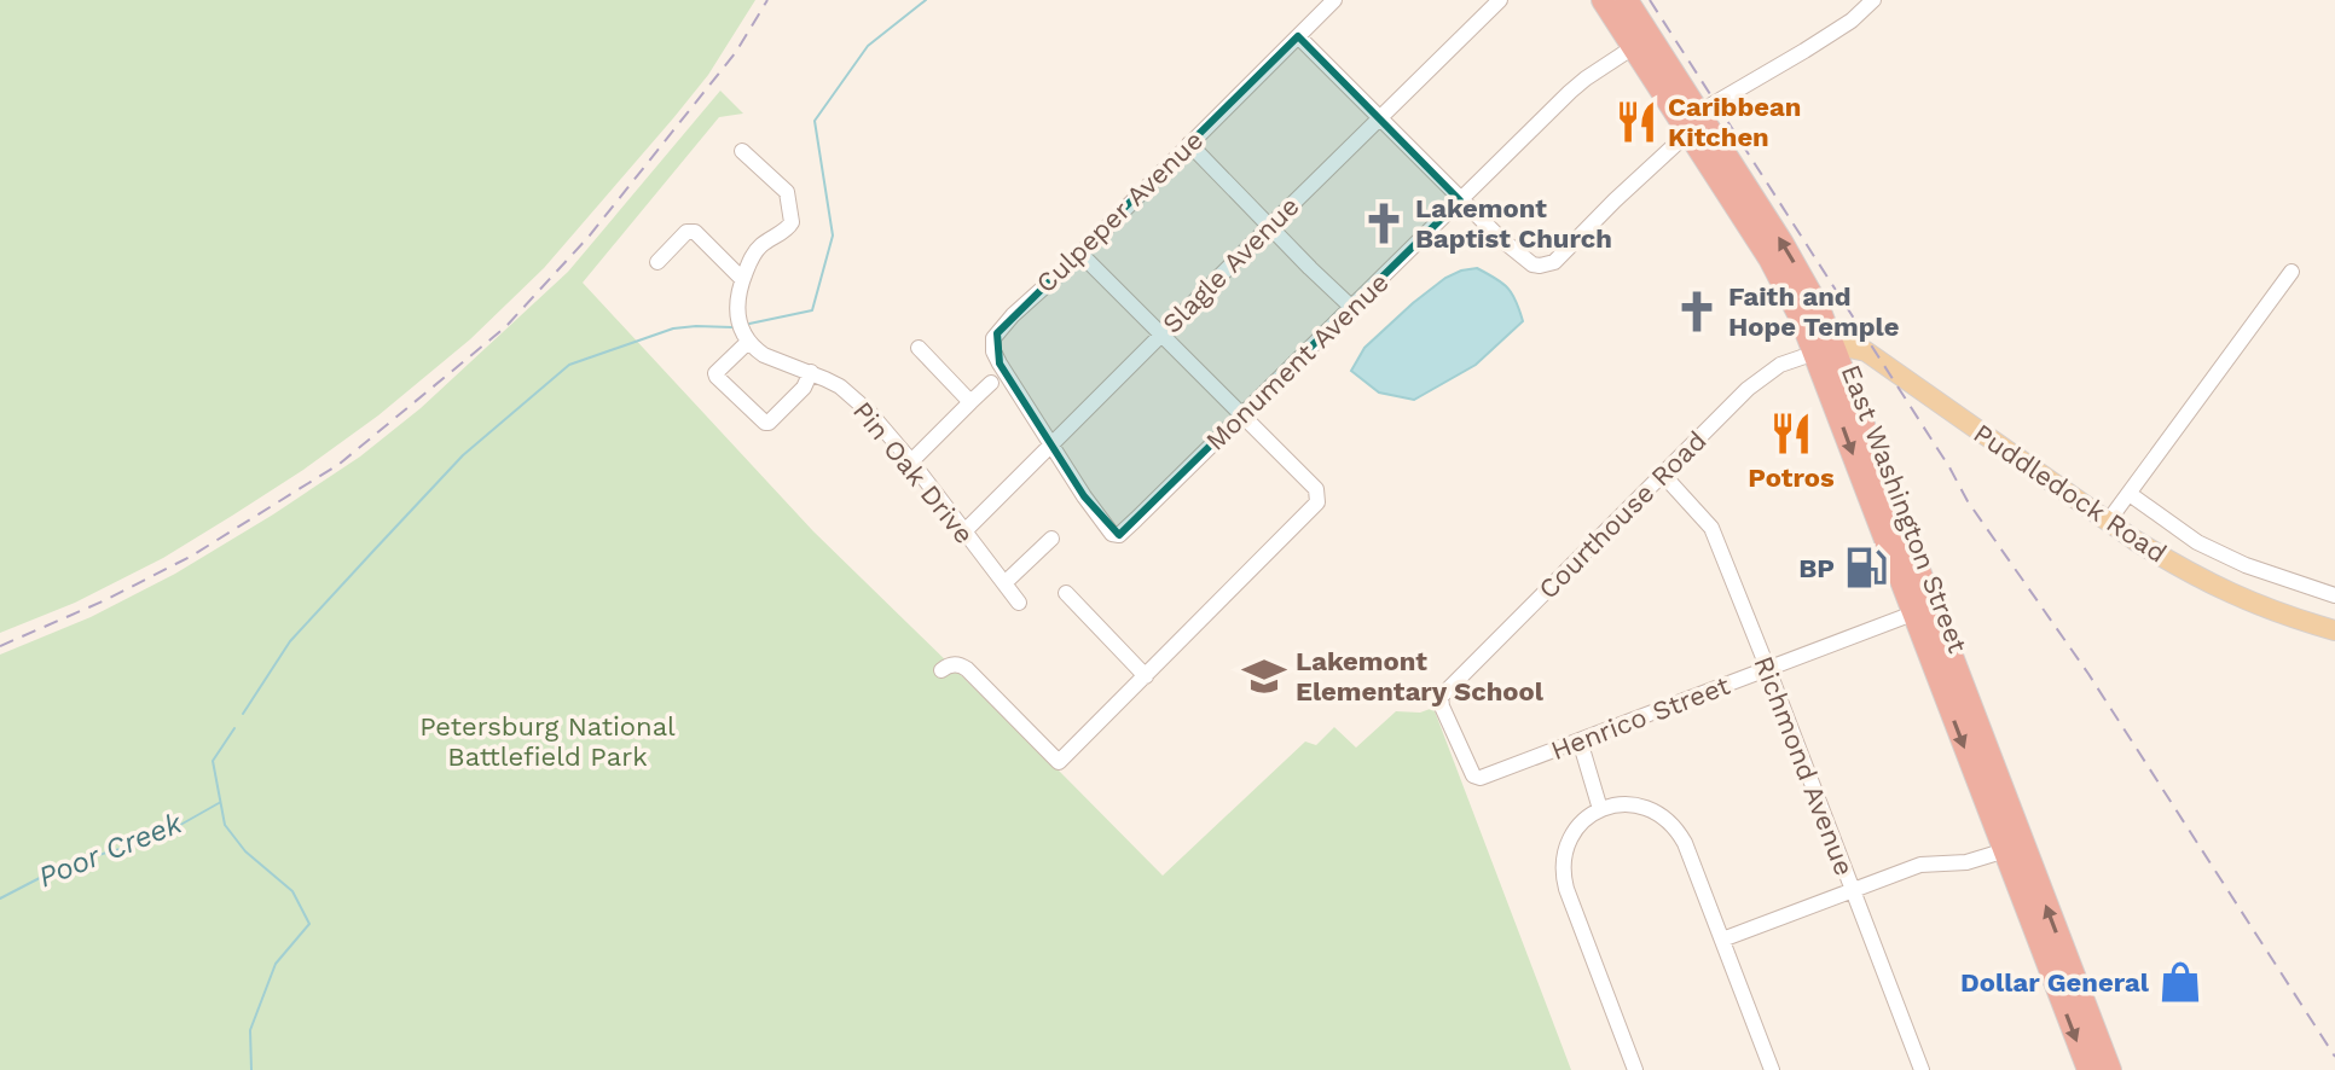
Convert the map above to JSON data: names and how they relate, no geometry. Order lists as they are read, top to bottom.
{
  "streets": {
    "highway": ["East Washington Street"],
    "main road": ["Puddledock Road"],
    "street": [
      "Culpeper Avenue",
      "Slagle Avenue",
      "Monument Avenue",
      "Pin Oak Drive",
      "Courthouse Road",
      "Henrico Street",
      "Richmond Avenue"
    ]
  },
  "crossings": [
    ["Culpeper Avenue", "Slagle Avenue"],
    ["Culpeper Avenue", "Monument Avenue"],
    ["Slagle Avenue", "Monument Avenue"],
    ["Slagle Avenue", "Pin Oak Drive"],
    ["Monument Avenue", "East Washington Street"],
    ["Puddledock Road", "East Washington Street"],
    ["Puddledock Road", "Courthouse Road"],
    ["East Washington Street", "Courthouse Road"],
    ["East Washington Street", "Henrico Street"],
    ["Courthouse Road", "Henrico Street"],
    ["Courthouse Road", "Richmond Avenue"],
    ["Henrico Street", "Richmond Avenue"]
  ],
  "water": ["Poor Creek"],
  "parks": ["Petersburg National Battlefield Park"],
  "places": {
    "restaurant": ["Caribbean Kitchen", "Potros"],
    "church": ["Lakemont Baptist Church", "Faith and Hope Temple"],
    "fuel station": ["BP"],
    "school or university": ["Lakemont Elementary School"],
    "shop": ["Dollar General"]
  }
}
